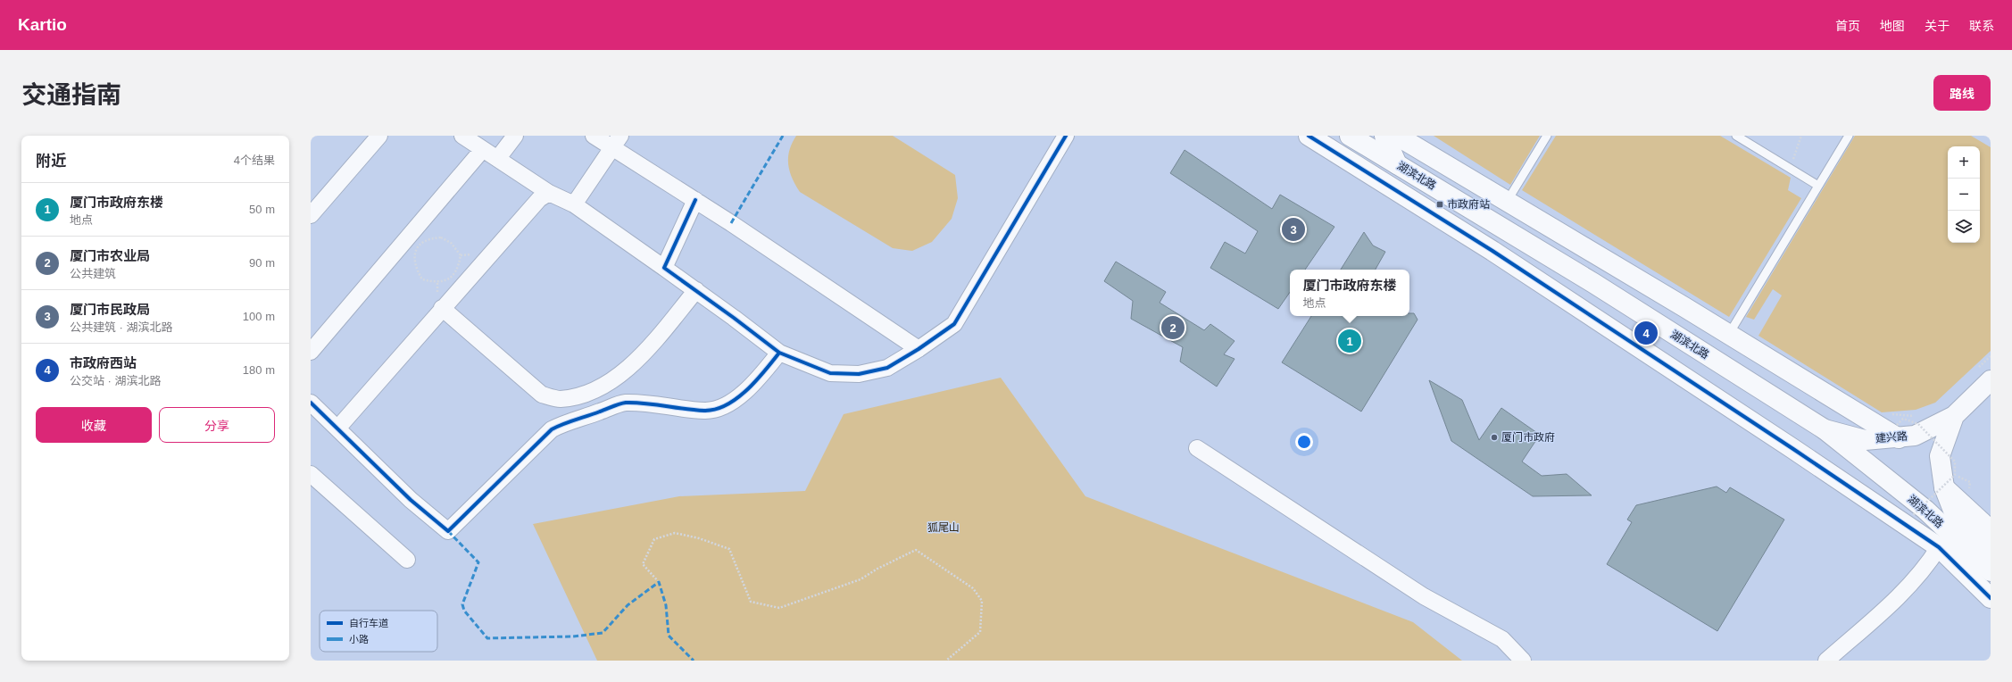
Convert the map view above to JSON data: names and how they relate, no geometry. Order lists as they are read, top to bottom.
{
  "streets": {
    "street": ["湖滨北路", "建兴路"]
  },
  "crossings": [
    ["湖滨北路", "建兴路"]
  ],
  "parks": ["狐尾山"],
  "places": {
    "transit": ["市政府站"],
    "other": ["厦门市政府"]
  },
  "legend": ["自行车道", "小路"],
  "page": {
    "header": "Kartio",
    "nav": [
      "首页",
      "地图",
      "关于",
      "联系"
    ],
    "title": "交通指南",
    "buttons": [
      "路线",
      ["收藏", "分享"]
    ],
    "heading": ["附近", "4个结果"],
    "map_buttons": ["+", "−"],
    "list": [
      {
        "mark": "1",
        "name": "厦门市政府东楼",
        "note": "地点",
        "value": "50 m"
      },
      {
        "mark": "2",
        "name": "厦门市农业局",
        "note": "公共建筑",
        "value": "90 m"
      },
      {
        "mark": "3",
        "name": "厦门市民政局",
        "note": "公共建筑 · 湖滨北路",
        "value": "100 m"
      },
      {
        "mark": "4",
        "name": "市政府西站",
        "note": "公交站 · 湖滨北路",
        "value": "180 m"
      }
    ],
    "pins": [
      "3",
      "2",
      "4",
      "1"
    ],
    "popup": ["厦门市政府东楼", "地点"]
  }
}
